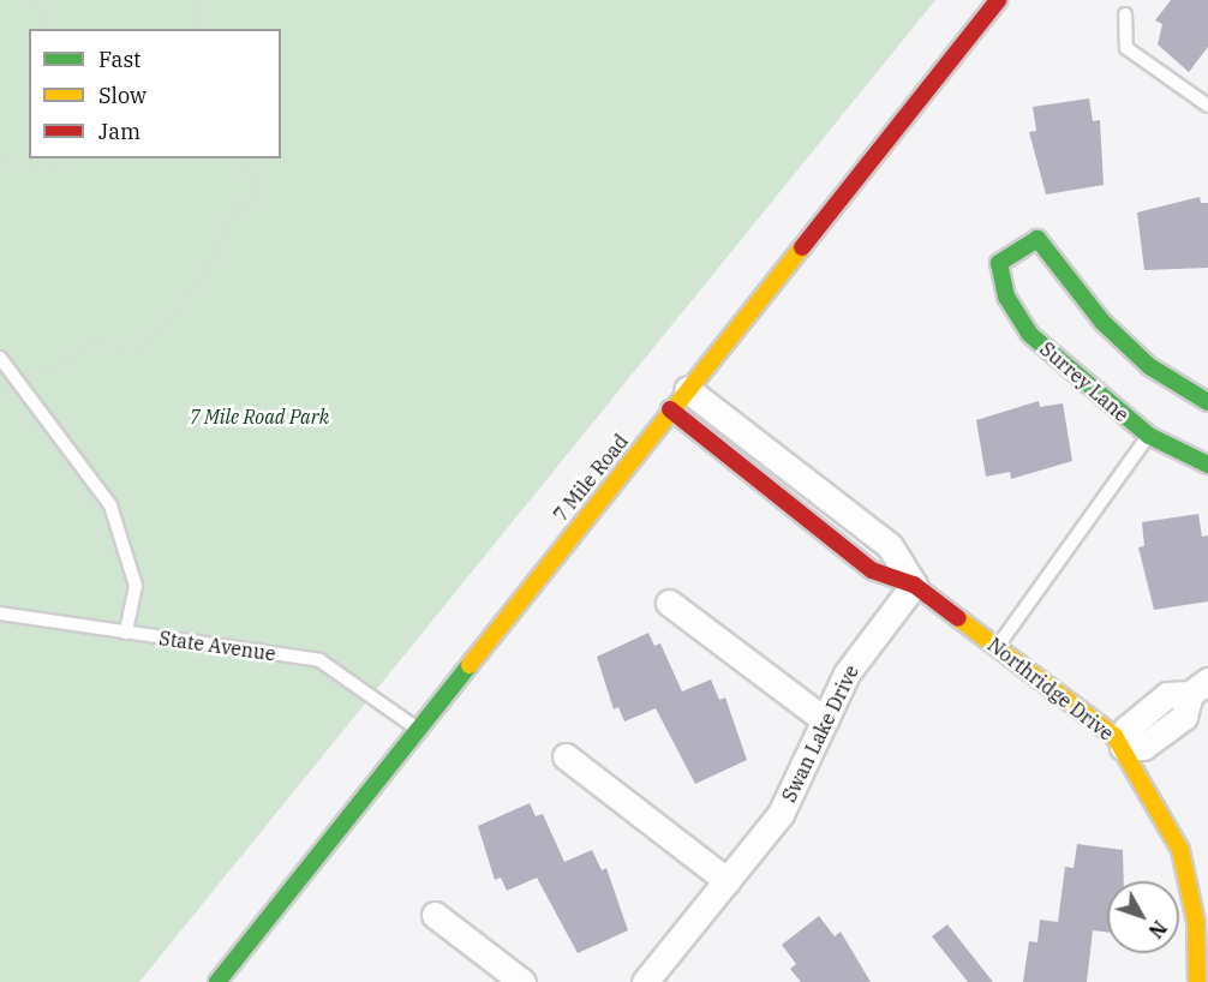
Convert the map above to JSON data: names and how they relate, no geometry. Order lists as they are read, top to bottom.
{
  "streets": {
    "street": [
      "Surrey Lane",
      "7 Mile Road",
      "Northridge Drive",
      "Swan Lake Drive"
    ],
    "lane": ["State Avenue"]
  },
  "crossings": [
    ["7 Mile Road", "State Avenue"],
    ["7 Mile Road", "Northridge Drive"],
    ["Northridge Drive", "Swan Lake Drive"]
  ],
  "parks": ["7 Mile Road Park"],
  "legend": ["Fast", "Slow", "Jam"],
  "north": "bottom right"
}
